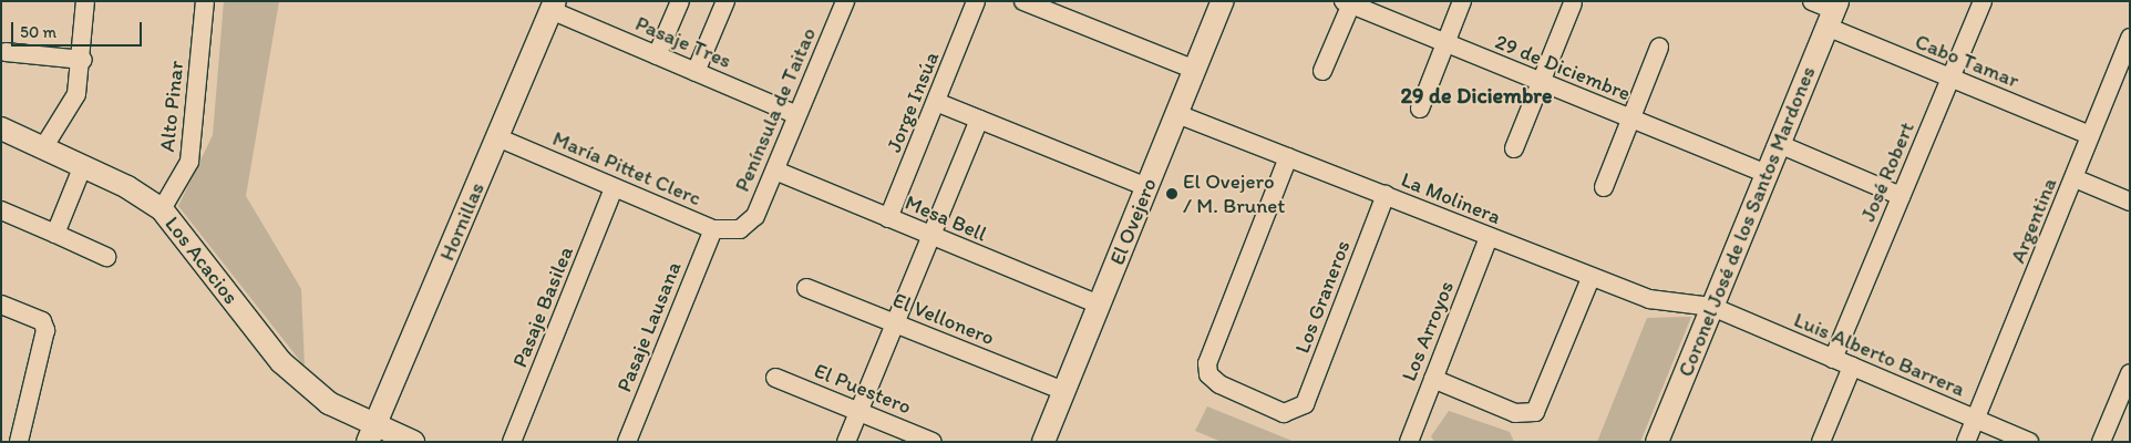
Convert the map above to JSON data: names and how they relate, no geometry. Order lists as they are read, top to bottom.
{
  "streets": {
    "street": [
      "Pasaje Tres",
      "Cabo Tamar",
      "29 de Diciembre",
      "Jorge Insúa",
      "Alto Pinar",
      "Península de Taitao",
      "María Pittet Clerc",
      "José Robert",
      "La Molinera",
      "Mesa Bell",
      "Argentina",
      "Hornillas",
      "El Ovejero",
      "Coronel José de los Santos Mardones",
      "Los Acacios",
      "Los Graneros",
      "Pasaje Basilea",
      "El Vellonero",
      "Pasaje Lausana",
      "Los Arroyos",
      "Luis Alberto Barrera",
      "El Puestero"
    ]
  },
  "crossings": [
    ["Pasaje Tres", "Península de Taitao"],
    ["Pasaje Tres", "Hornillas"],
    ["Cabo Tamar", "José Robert"],
    ["Cabo Tamar", "Argentina"],
    ["Cabo Tamar", "Coronel José de los Santos Mardones"],
    ["29 de Diciembre", "Coronel José de los Santos Mardones"],
    ["Jorge Insúa", "Mesa Bell"],
    ["Alto Pinar", "Los Acacios"],
    ["Península de Taitao", "María Pittet Clerc"],
    ["Península de Taitao", "Mesa Bell"],
    ["María Pittet Clerc", "Hornillas"],
    ["María Pittet Clerc", "Pasaje Basilea"],
    ["María Pittet Clerc", "Pasaje Lausana"],
    ["José Robert", "Luis Alberto Barrera"],
    ["La Molinera", "El Ovejero"],
    ["La Molinera", "Coronel José de los Santos Mardones"],
    ["La Molinera", "Los Graneros"],
    ["La Molinera", "Los Arroyos"],
    ["La Molinera", "Luis Alberto Barrera"],
    ["Mesa Bell", "El Ovejero"],
    ["Argentina", "Luis Alberto Barrera"],
    ["Hornillas", "Los Acacios"],
    ["El Ovejero", "El Vellonero"],
    ["Coronel José de los Santos Mardones", "Luis Alberto Barrera"]
  ],
  "districts": ["29 de Diciembre"],
  "places": ["El Ovejero / M. Brunet"],
  "scale_bar": "50 m"
}
